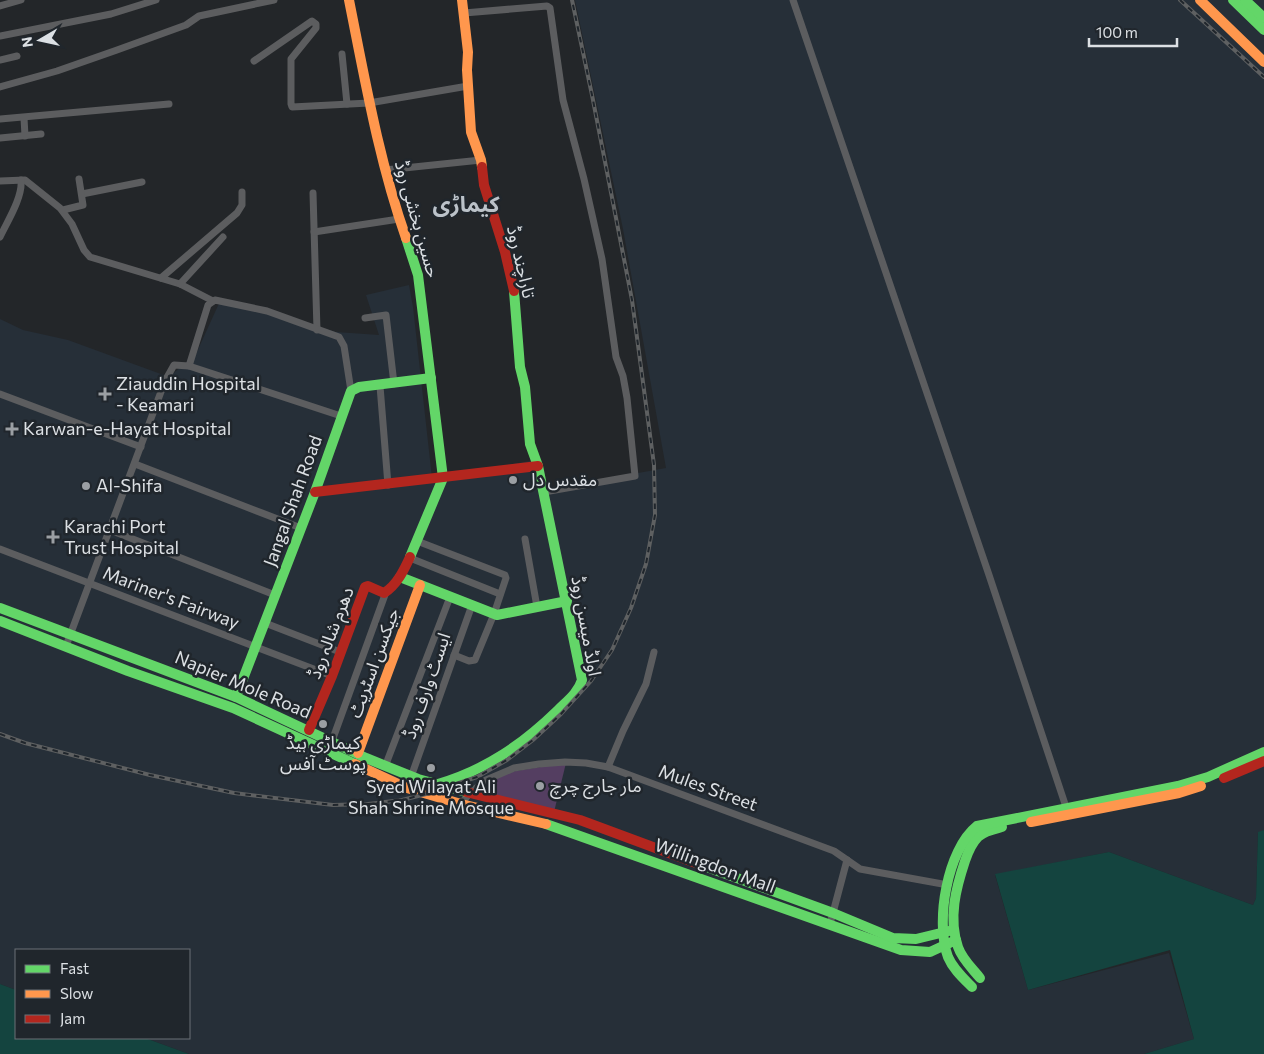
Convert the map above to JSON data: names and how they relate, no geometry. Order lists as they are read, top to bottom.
{
  "streets": {
    "main road": [
      "حسین بخشی روڈ",
      "تاراچند روڈ",
      "Jangal Shah Road",
      "اولڈ میسن روڈ",
      "دھرم شالہ روڈ",
      "جیکسن اسٹریٹ",
      "Napier Mole Road",
      "Willingdon Mall"
    ],
    "street": ["Mariner's Fairway", "ایسٹ وارف روڈ", "Mules Street"]
  },
  "crossings": [
    ["تاراچند روڈ", "اولڈ میسن روڈ"],
    ["Jangal Shah Road", "Mariner's Fairway"],
    ["Jangal Shah Road", "Napier Mole Road"],
    ["Mariner's Fairway", "دھرم شالہ روڈ"],
    ["اولڈ میسن روڈ", "Napier Mole Road"],
    ["دھرم شالہ روڈ", "Napier Mole Road"],
    ["جیکسن اسٹریٹ", "Napier Mole Road"],
    ["Napier Mole Road", "ایسٹ وارف روڈ"],
    ["Napier Mole Road", "Mules Street"],
    ["Napier Mole Road", "Willingdon Mall"],
    ["Mules Street", "Willingdon Mall"]
  ],
  "districts": ["کیماڑی"],
  "places": {
    "health": ["Ziauddin Hospital - Keamari", "Karwan-e-Hayat Hospital", "Karachi Port Trust Hospital"],
    "other": [
      "مقدس دل",
      "Al-Shifa",
      "کیماڑی ہیڈ پوسٹ آفس",
      "Syed Wilayat Ali Shah Shrine Mosque",
      "مار جارج چرچ"
    ]
  },
  "legend": ["Fast", "Slow", "Jam"],
  "scale_bar": "100 m",
  "north": "left"
}
